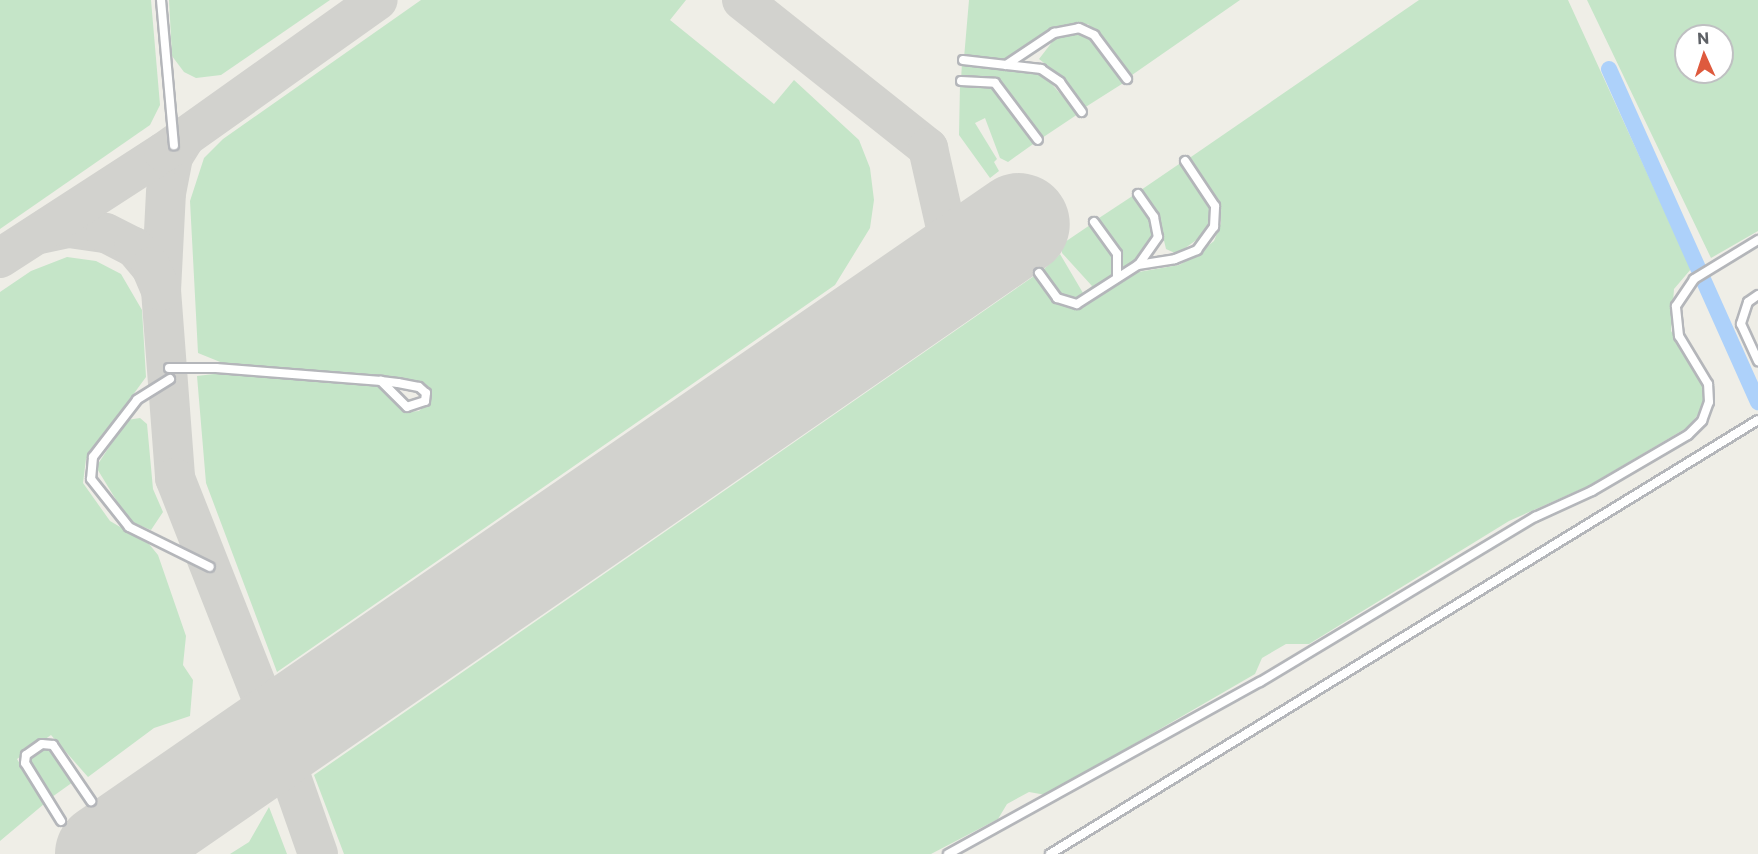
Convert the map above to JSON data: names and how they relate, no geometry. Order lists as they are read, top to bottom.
{
  "north": "top"
}
